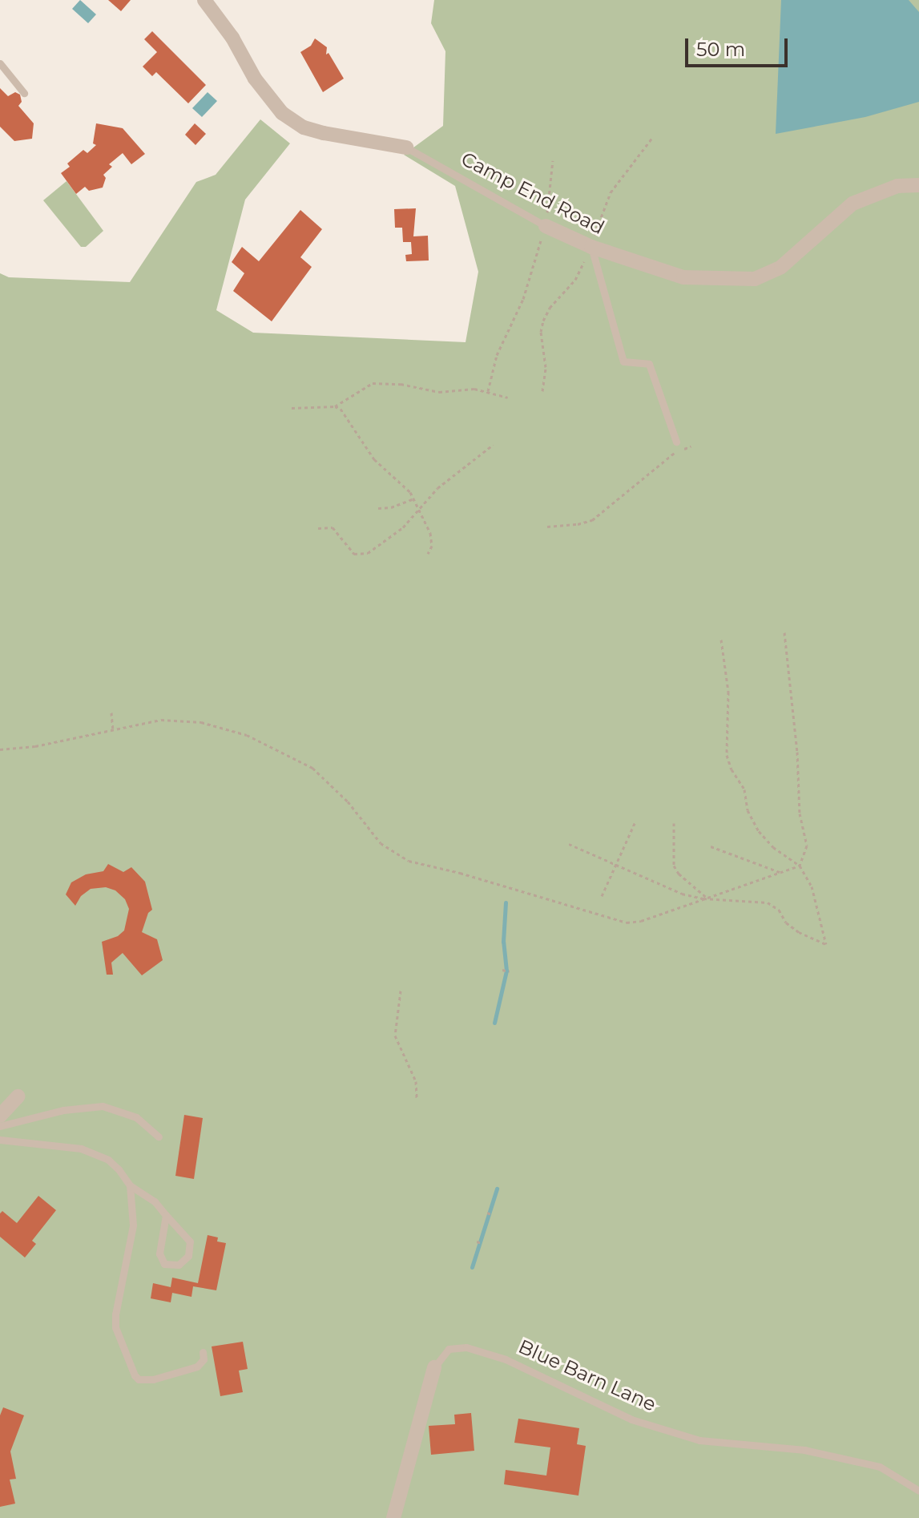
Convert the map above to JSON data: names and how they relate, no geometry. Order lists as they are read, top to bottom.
{
  "streets": {
    "street": ["Camp End Road", "Blue Barn Lane"]
  },
  "scale_bar": "50 m"
}
